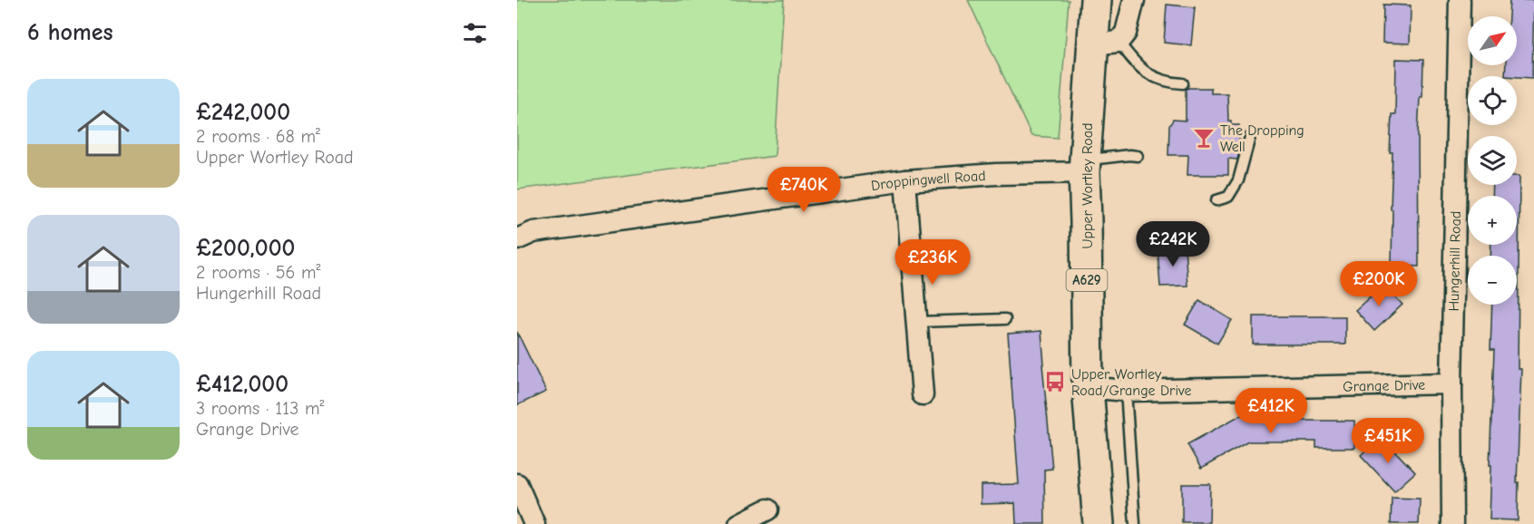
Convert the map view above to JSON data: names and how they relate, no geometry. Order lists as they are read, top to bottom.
{
  "streets": {
    "main road": ["Upper Wortley Road", "A629"],
    "street": ["Droppingwell Road", "Hungerhill Road", "Grange Drive"]
  },
  "crossings": [
    ["Droppingwell Road", "Upper Wortley Road"],
    ["Upper Wortley Road", "Grange Drive"],
    ["Hungerhill Road", "Grange Drive"]
  ],
  "places": {
    "bar": ["The Dropping Well"],
    "bus stop": ["Upper Wortley Road/Grange Drive"]
  },
  "north": "top right",
  "page": {
    "heading": "6 homes",
    "map_buttons": ["+", "−"],
    "list": [
      {
        "name": "£242,000",
        "note": "2 rooms · 68 m² · Upper Wortley Road"
      },
      {
        "name": "£200,000",
        "note": "2 rooms · 56 m² · Hungerhill Road"
      },
      {
        "name": "£412,000",
        "note": "3 rooms · 113 m² · Grange Drive"
      }
    ],
    "price": [
      "£740K",
      "£242K",
      "£236K",
      "£200K",
      "£412K",
      "£451K"
    ]
  }
}
